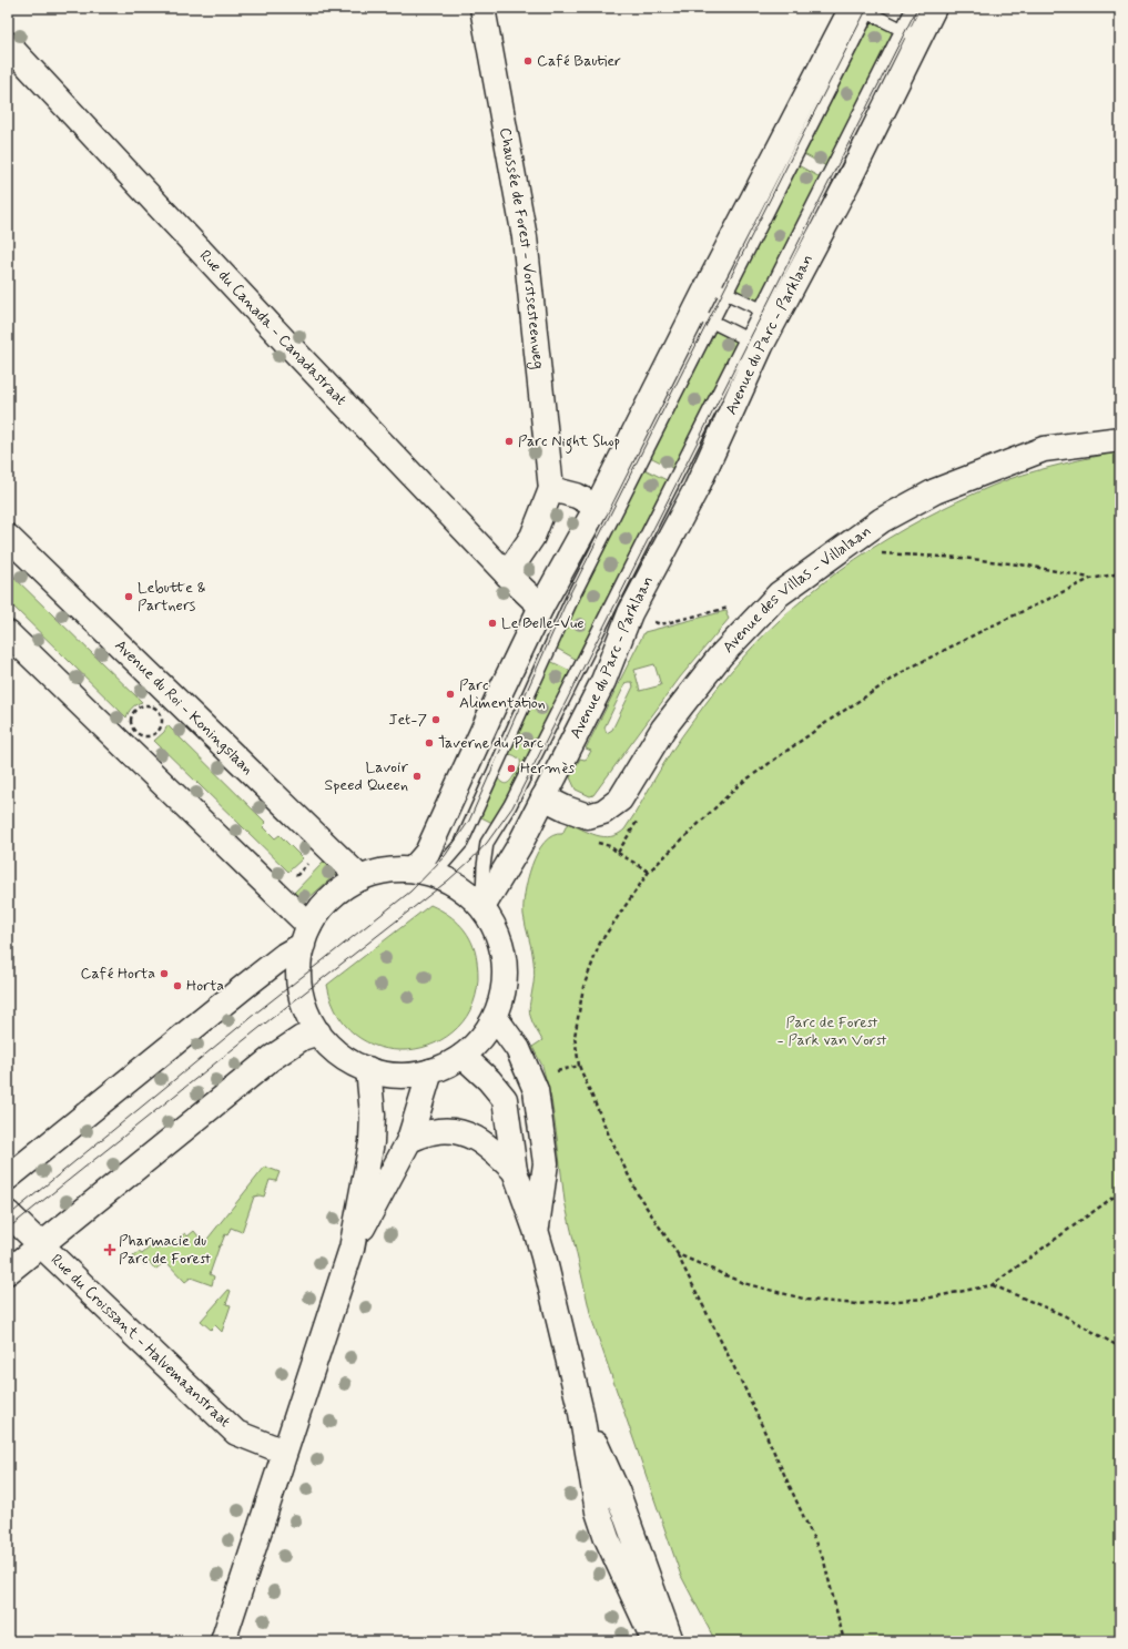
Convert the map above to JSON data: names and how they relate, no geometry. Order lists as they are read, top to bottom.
{
  "streets": {
    "street": [
      "Chaussée de Forest - Vorstsesteenweg",
      "Rue du Canada - Canadastraat",
      "Avenue du Parc - Parklaan",
      "Avenue des Villas - Villalaan",
      "Avenue du Roi - Koningslaan",
      "Rue du Croissant - Halvemaanstraat"
    ]
  },
  "crossings": [
    ["Chaussée de Forest - Vorstsesteenweg", "Rue du Canada - Canadastraat"],
    ["Avenue du Parc - Parklaan", "Avenue des Villas - Villalaan"]
  ],
  "parks": ["Parc de Forest - Park van Vorst"],
  "places": {
    "other": [
      "Café Bautier",
      "Parc Night Shop",
      "Lebutte & Partners",
      "Le Belle-Vue",
      "Parc Alimentation",
      "Jet-7",
      "Taverne du Parc",
      "Hermès",
      "Lavoir Speed Queen",
      "Café Horta",
      "Horta"
    ],
    "health": ["Pharmacie du Parc de Forest"]
  }
}
